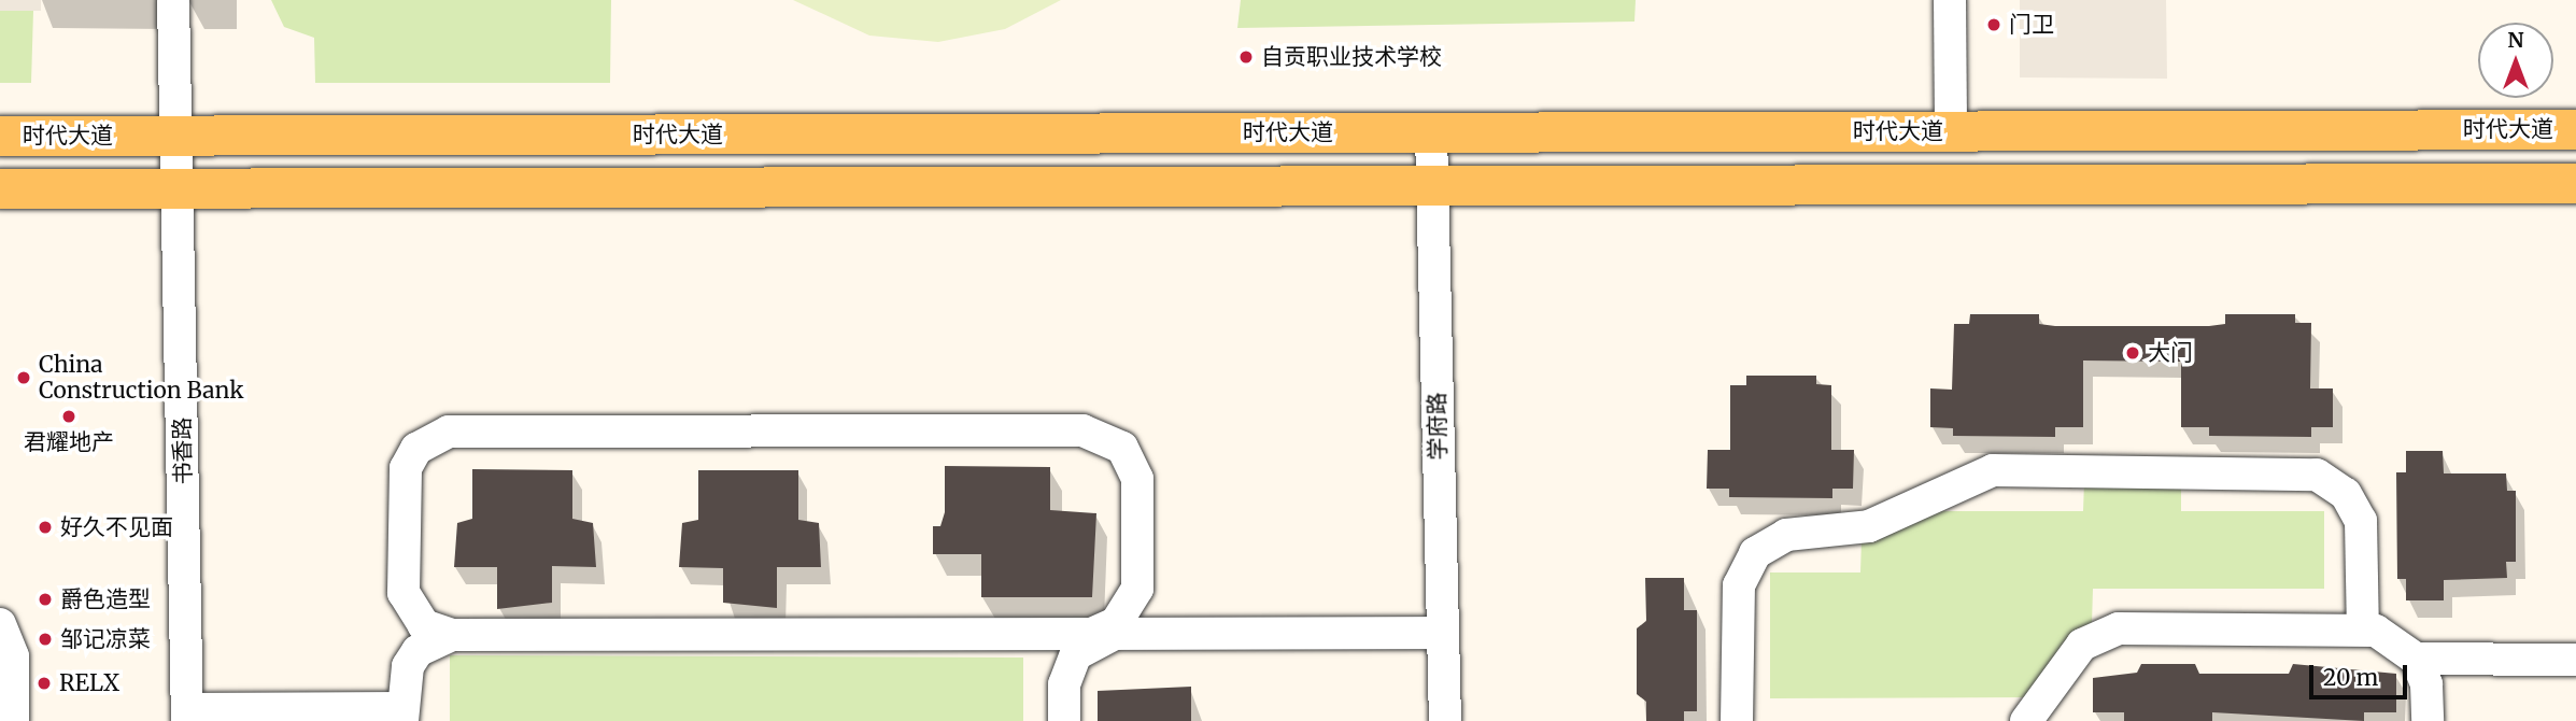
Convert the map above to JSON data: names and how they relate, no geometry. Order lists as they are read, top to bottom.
{
  "streets": {
    "main road": ["时代大道"],
    "street": ["学府路", "书香路"]
  },
  "crossings": [
    ["时代大道", "学府路"],
    ["时代大道", "书香路"]
  ],
  "places": [
    "门卫",
    "自贡职业技术学校",
    "大门",
    "China Construction Bank",
    "君耀地产",
    "好久不见面",
    "爵色造型",
    "邹记凉菜",
    "RELX"
  ],
  "scale_bar": "20 m",
  "north": "top"
}
